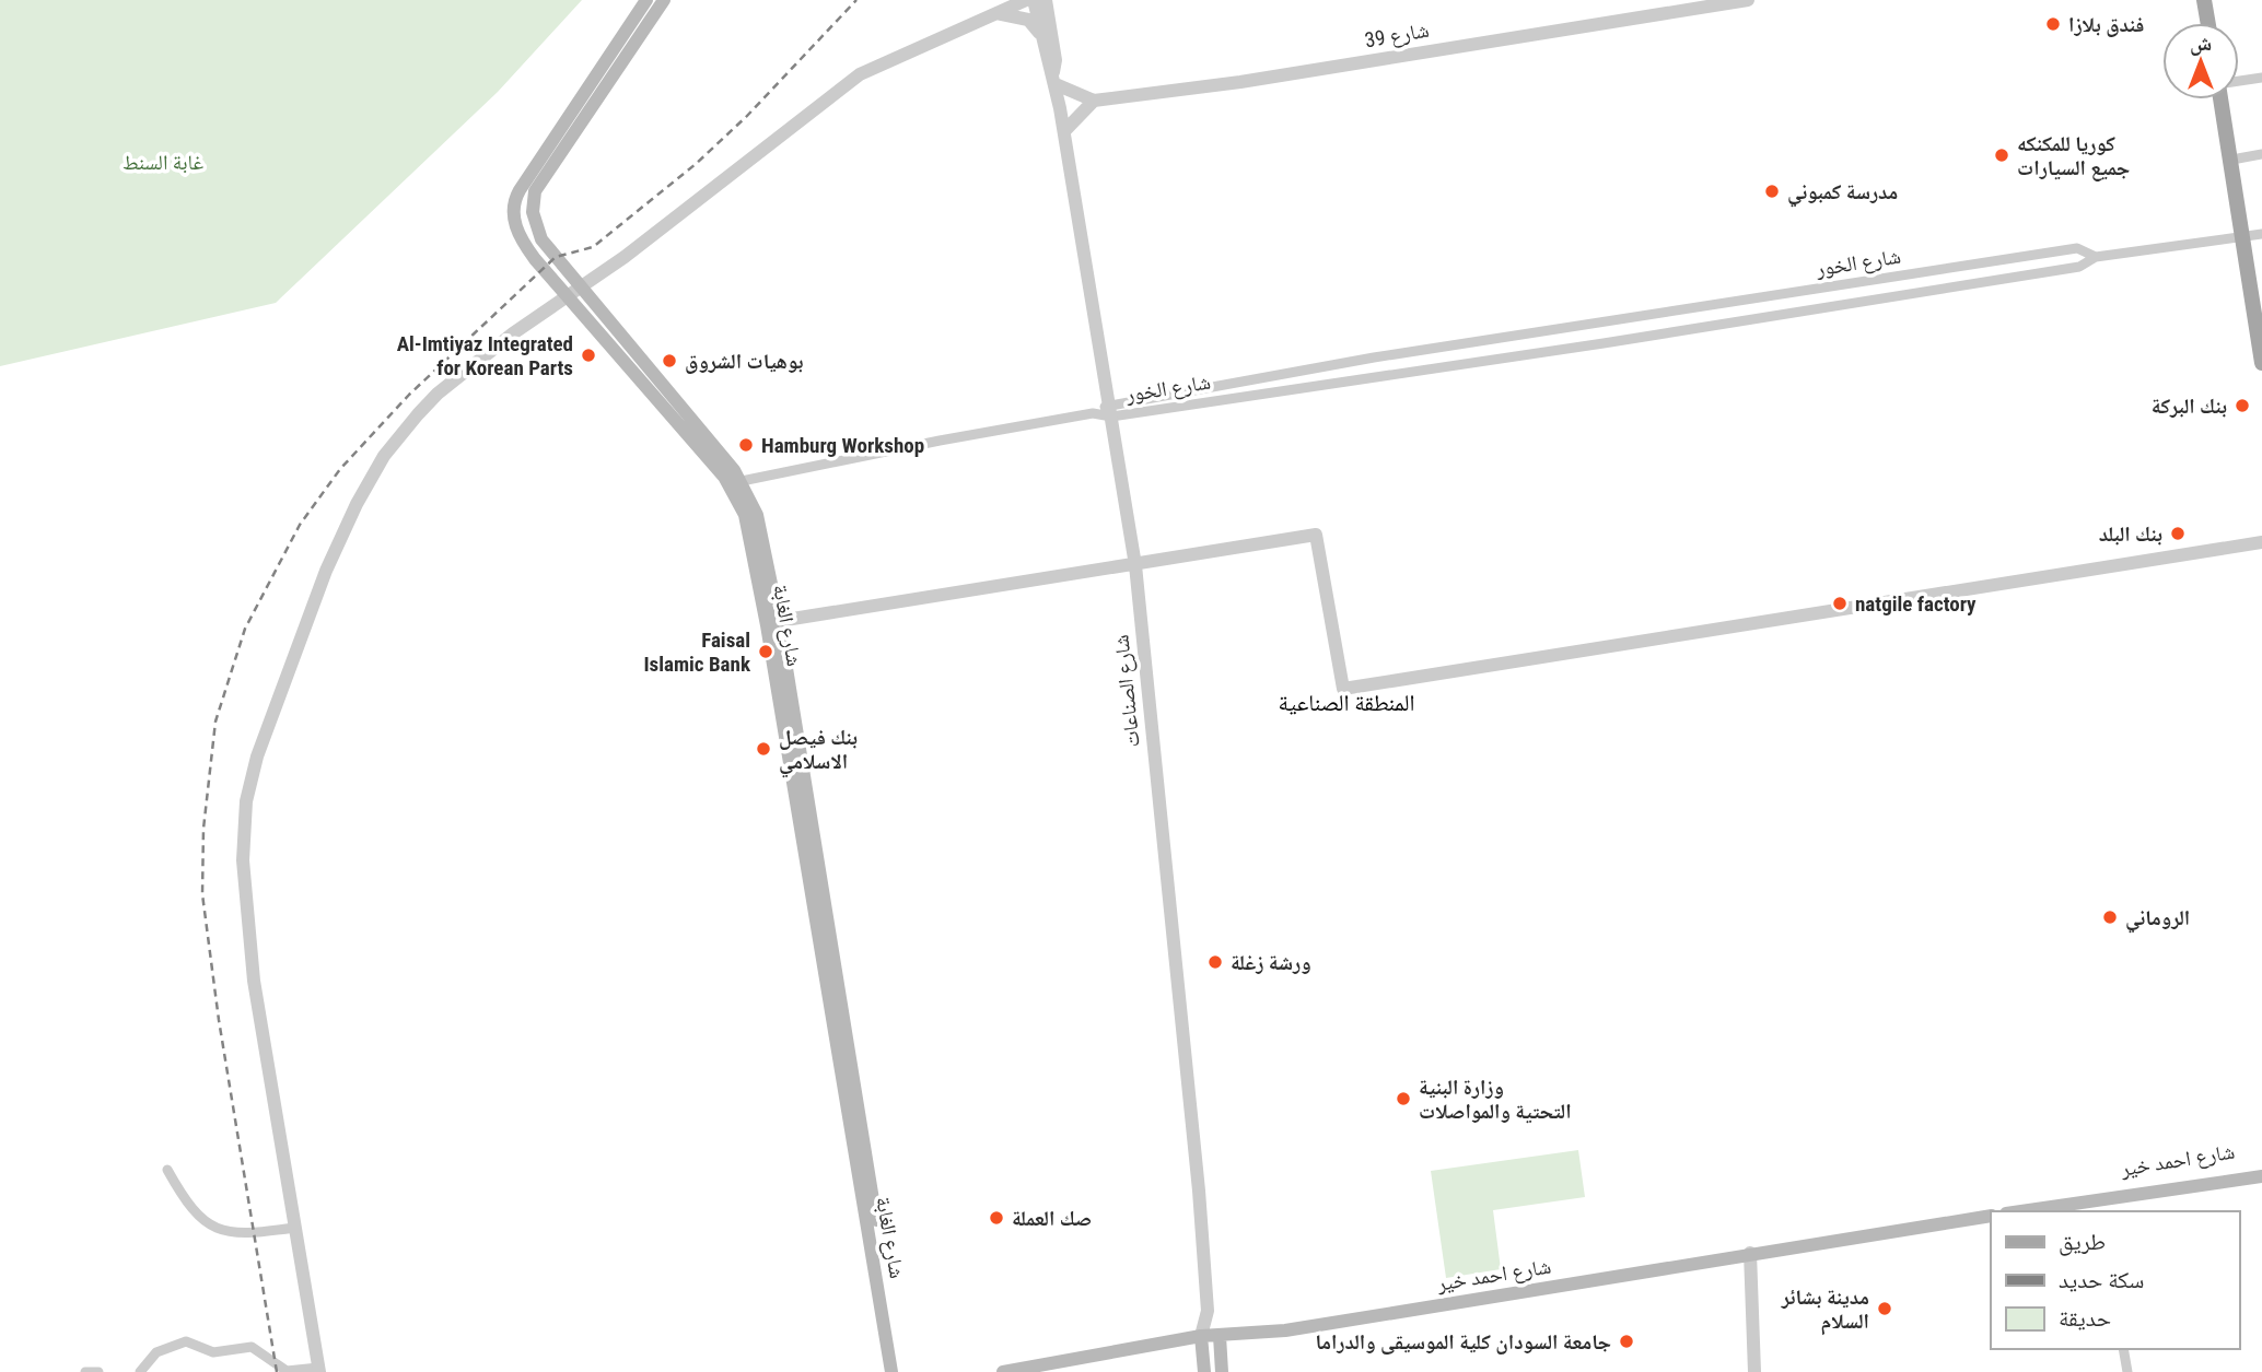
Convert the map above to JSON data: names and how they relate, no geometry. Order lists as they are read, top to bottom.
{
  "streets": {
    "main road": ["شارع الغابة", "شارع احمد خير"],
    "street": ["شارع 39", "شارع الخور", "شارع الصناعات"]
  },
  "crossings": [
    ["شارع الخور", "شارع الغابة"],
    ["شارع الخور", "شارع الصناعات"]
  ],
  "districts": ["المنطقة الصناعية"],
  "parks": ["غابة السنط"],
  "places": [
    "فندق بلازا",
    "كوريا للمكنكه جميع السيارات",
    "مدرسة كمبوني",
    "Al-Imtiyaz Integrated for Korean Parts",
    "بوهيات الشروق",
    "بنك البركة",
    "Hamburg Workshop",
    "بنك البلد",
    "natgile factory",
    "Faisal Islamic Bank",
    "بنك فيصل الاسلامي",
    "الروماني",
    "ورشة زغلة",
    "وزارة البنية التحتية والمواصلات",
    "صك العملة",
    "مدينة بشائر السلام",
    "جامعة السودان كلية الموسيقى والدراما"
  ],
  "legend": ["طريق", "سكة حديد", "حديقة"],
  "north": "top"
}
